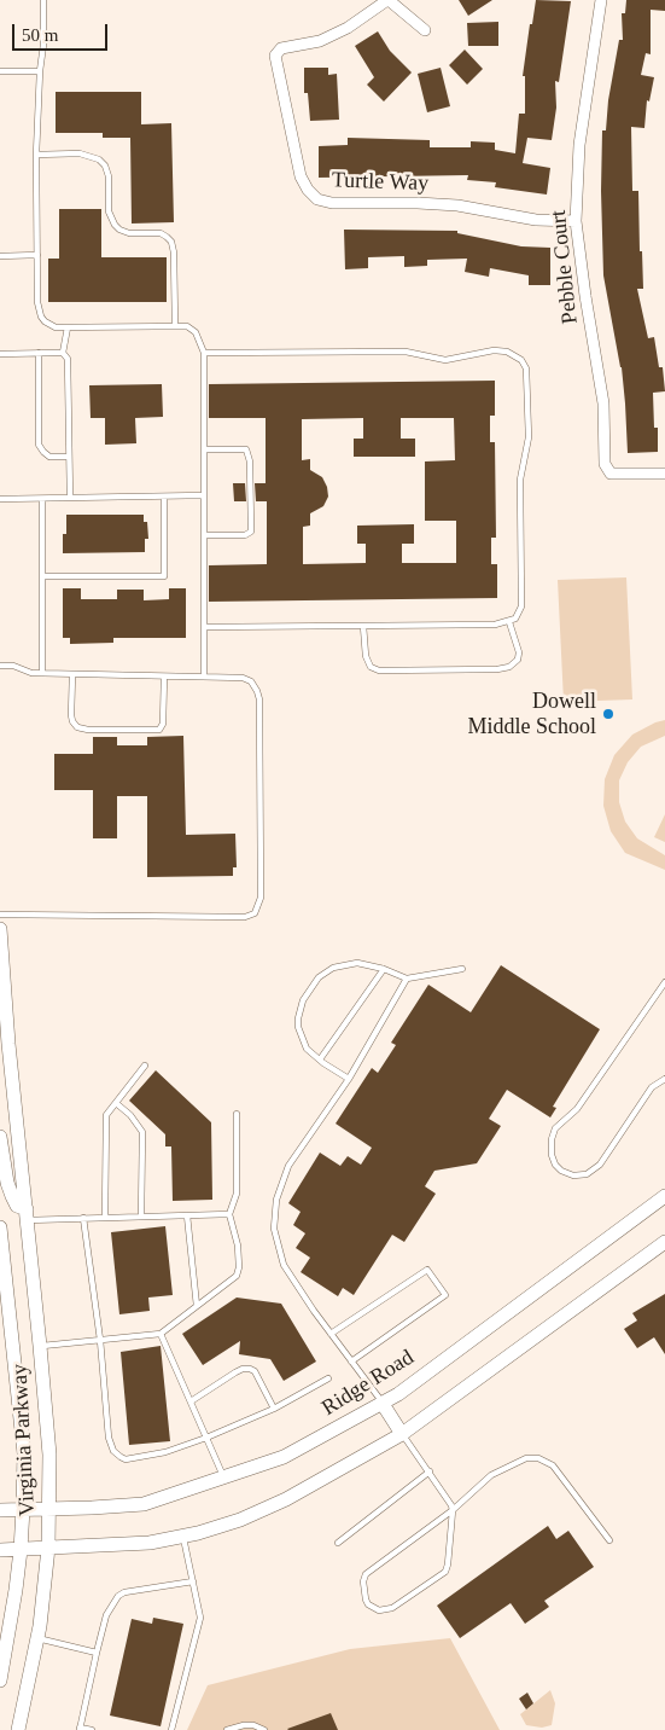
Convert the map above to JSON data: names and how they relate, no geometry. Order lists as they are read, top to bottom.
{
  "streets": {
    "main road": ["Ridge Road", "Virginia Parkway"],
    "street": ["Turtle Way", "Pebble Court"]
  },
  "crossings": [
    ["Turtle Way", "Pebble Court"],
    ["Ridge Road", "Virginia Parkway"]
  ],
  "places": ["Dowell Middle School"],
  "scale_bar": "50 m"
}
